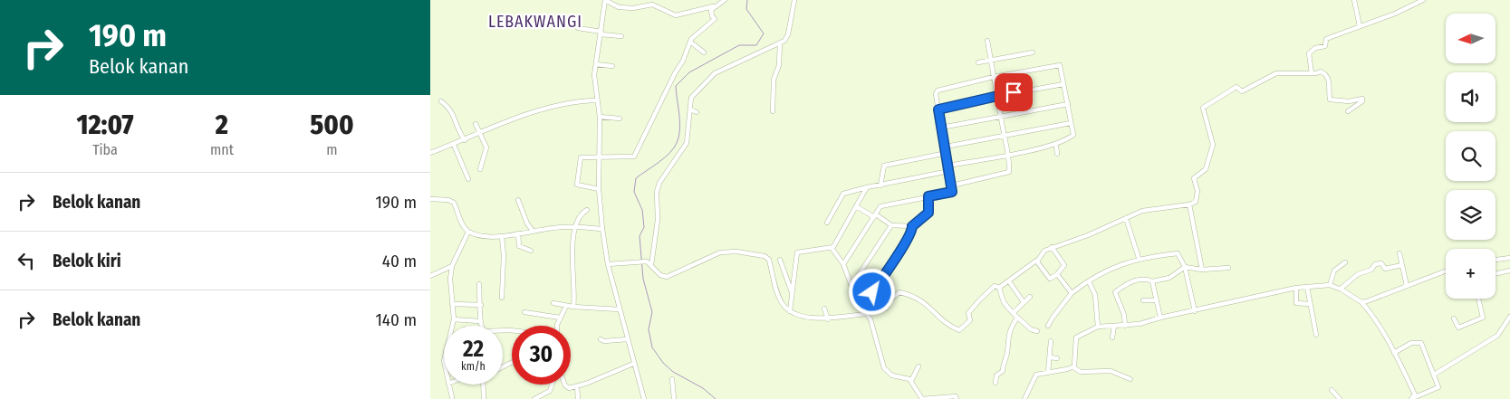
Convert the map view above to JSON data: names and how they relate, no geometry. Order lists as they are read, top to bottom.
{
  "districts": ["LEBAKWANGI"],
  "north": "left",
  "page": {
    "turn": ["190 m", "Belok kanan"],
    "map_buttons": "+",
    "eta": [
      "12:07",
      "Tiba",
      "2",
      "mnt",
      "500",
      "m"
    ],
    "list": [
      {
        "name": "Belok kanan",
        "value": "190 m"
      },
      {
        "name": "Belok kiri",
        "value": "40 m"
      },
      {
        "name": "Belok kanan",
        "value": "140 m"
      }
    ],
    "speed": "22 km/h",
    "limit": "30"
  }
}
